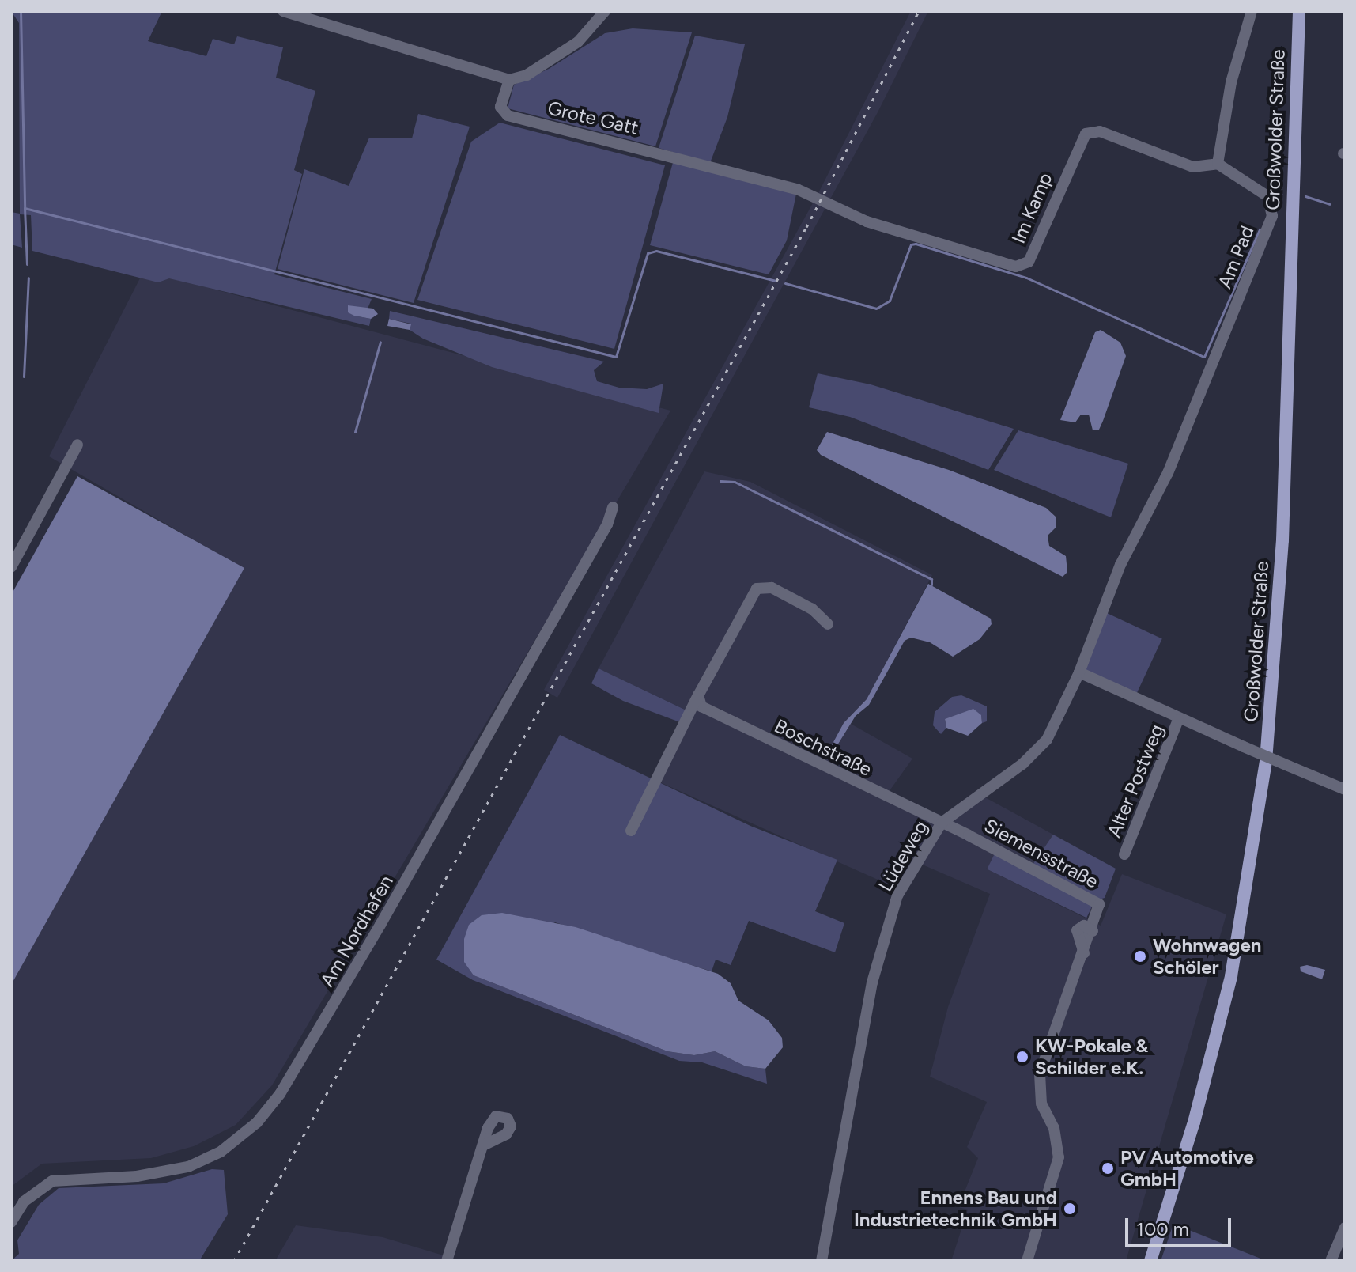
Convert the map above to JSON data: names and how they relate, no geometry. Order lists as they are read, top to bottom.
{
  "streets": {
    "main road": ["Großwolder Straße"],
    "street": [
      "Grote Gatt",
      "Im Kamp",
      "Am Pad",
      "Boschstraße",
      "Alter Postweg",
      "Siemensstraße",
      "Lüdeweg",
      "Am Nordhafen"
    ]
  },
  "crossings": [
    ["Grote Gatt", "Im Kamp"],
    ["Im Kamp", "Am Pad"],
    ["Am Pad", "Lüdeweg"],
    ["Boschstraße", "Siemensstraße"],
    ["Boschstraße", "Lüdeweg"],
    ["Alter Postweg", "Lüdeweg"],
    ["Siemensstraße", "Lüdeweg"]
  ],
  "places": [
    "Wohnwagen Schöler",
    "KW-Pokale & Schilder e.K.",
    "PV Automotive GmbH",
    "Ennens Bau und Industrietechnik GmbH"
  ],
  "scale_bar": "100 m"
}
